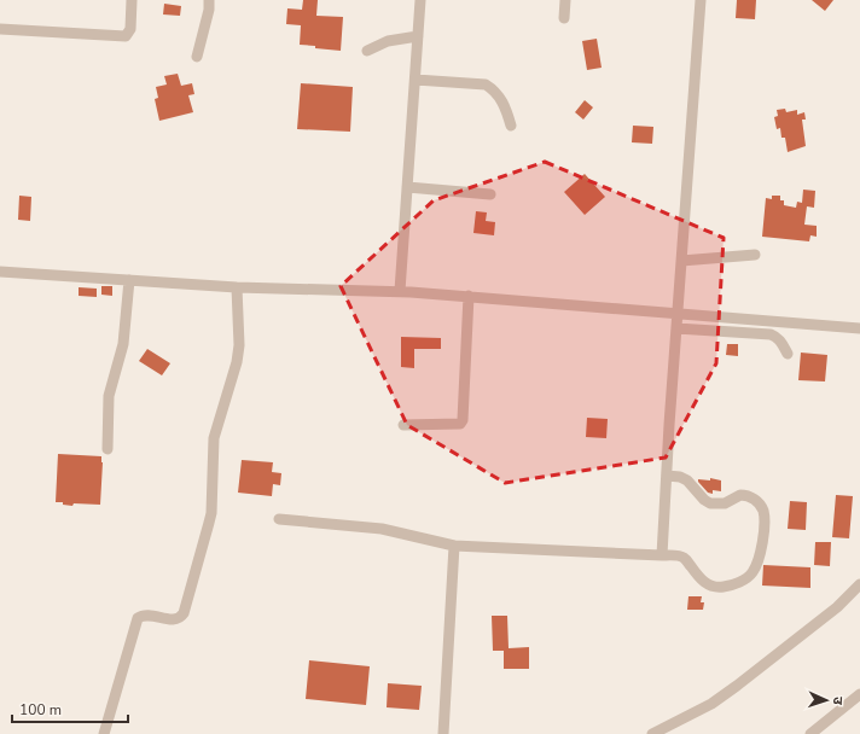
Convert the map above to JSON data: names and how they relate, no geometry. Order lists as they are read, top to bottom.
{
  "scale_bar": "100 m",
  "north": "right"
}
